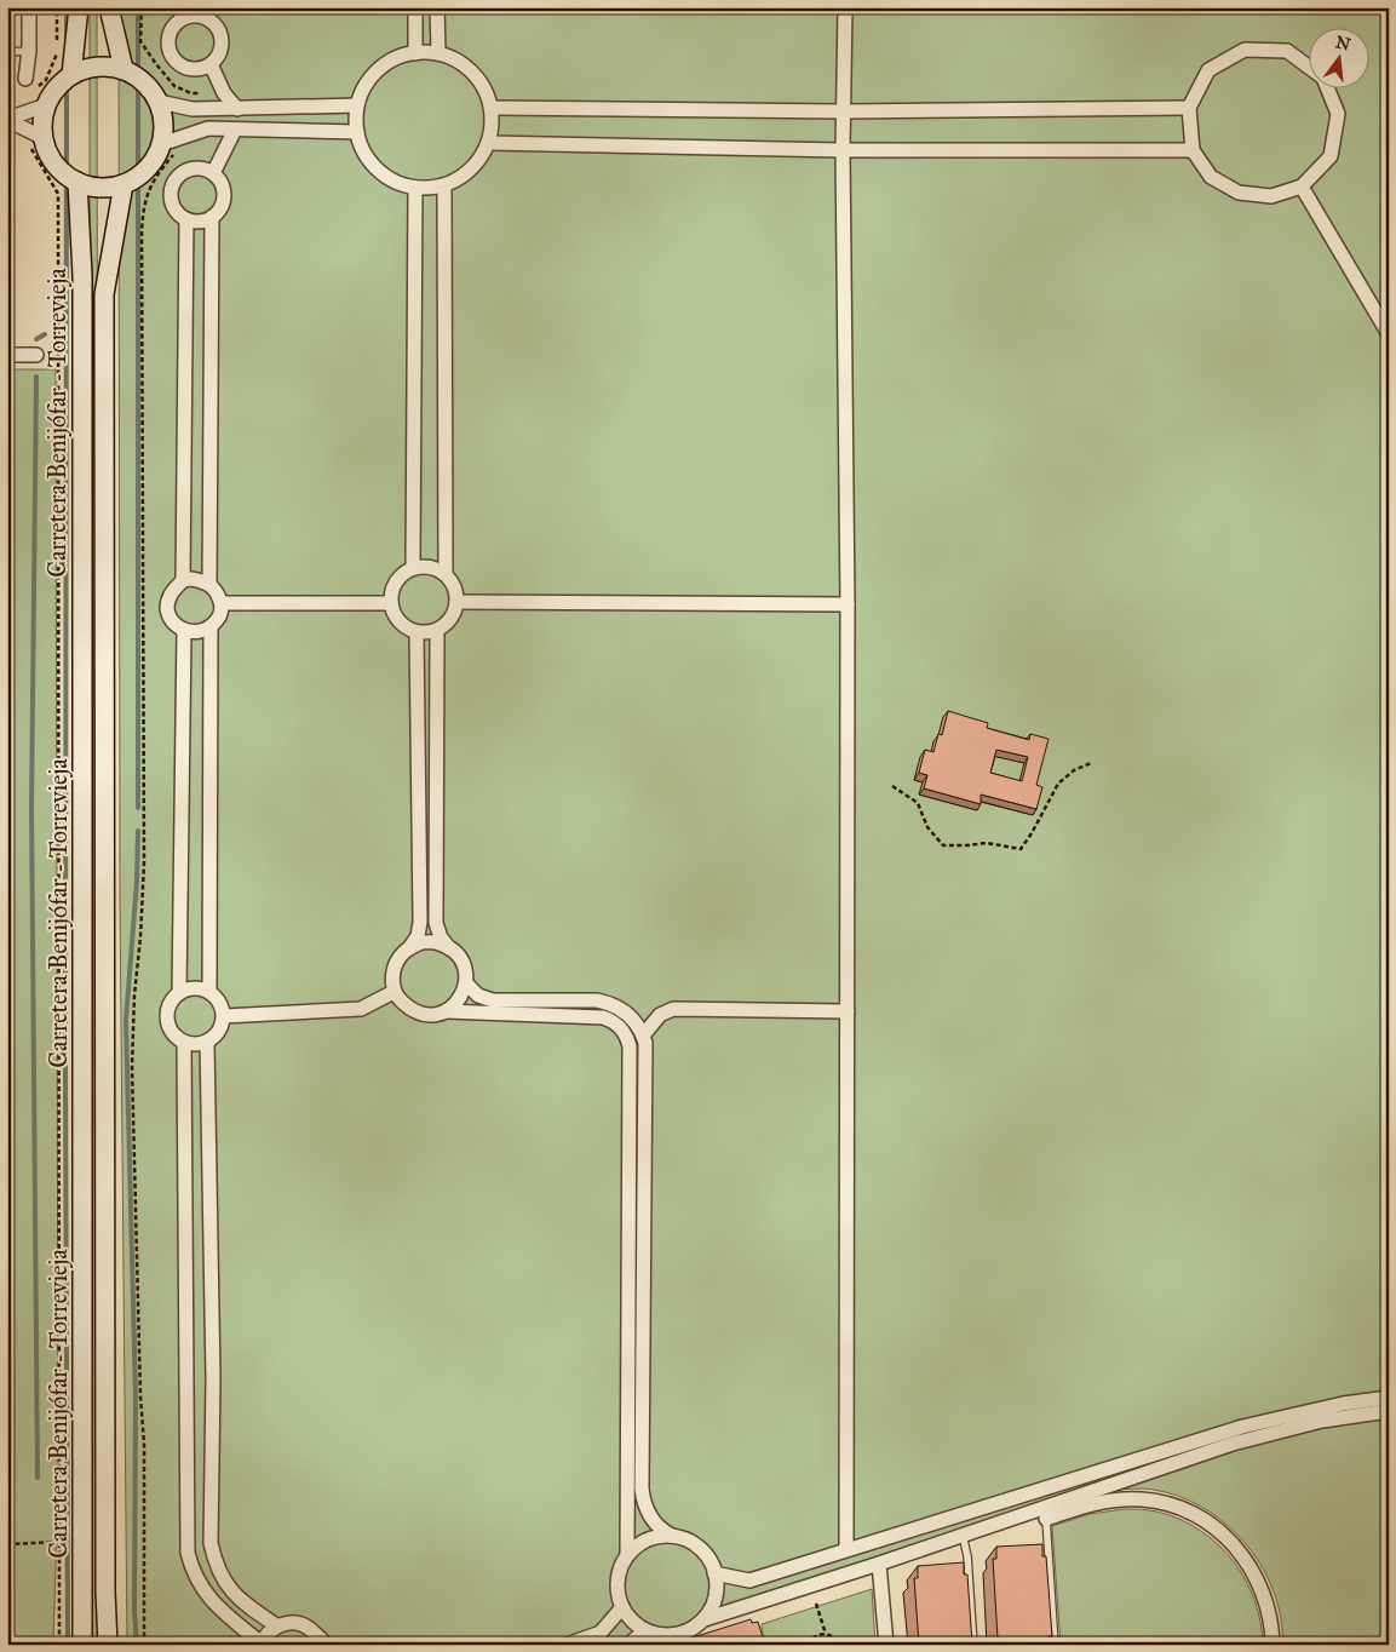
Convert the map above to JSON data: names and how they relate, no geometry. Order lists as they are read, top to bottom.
{
  "streets": {
    "main road": ["Carretera Benijófar - Torrevieja"]
  },
  "north": "top"
}
